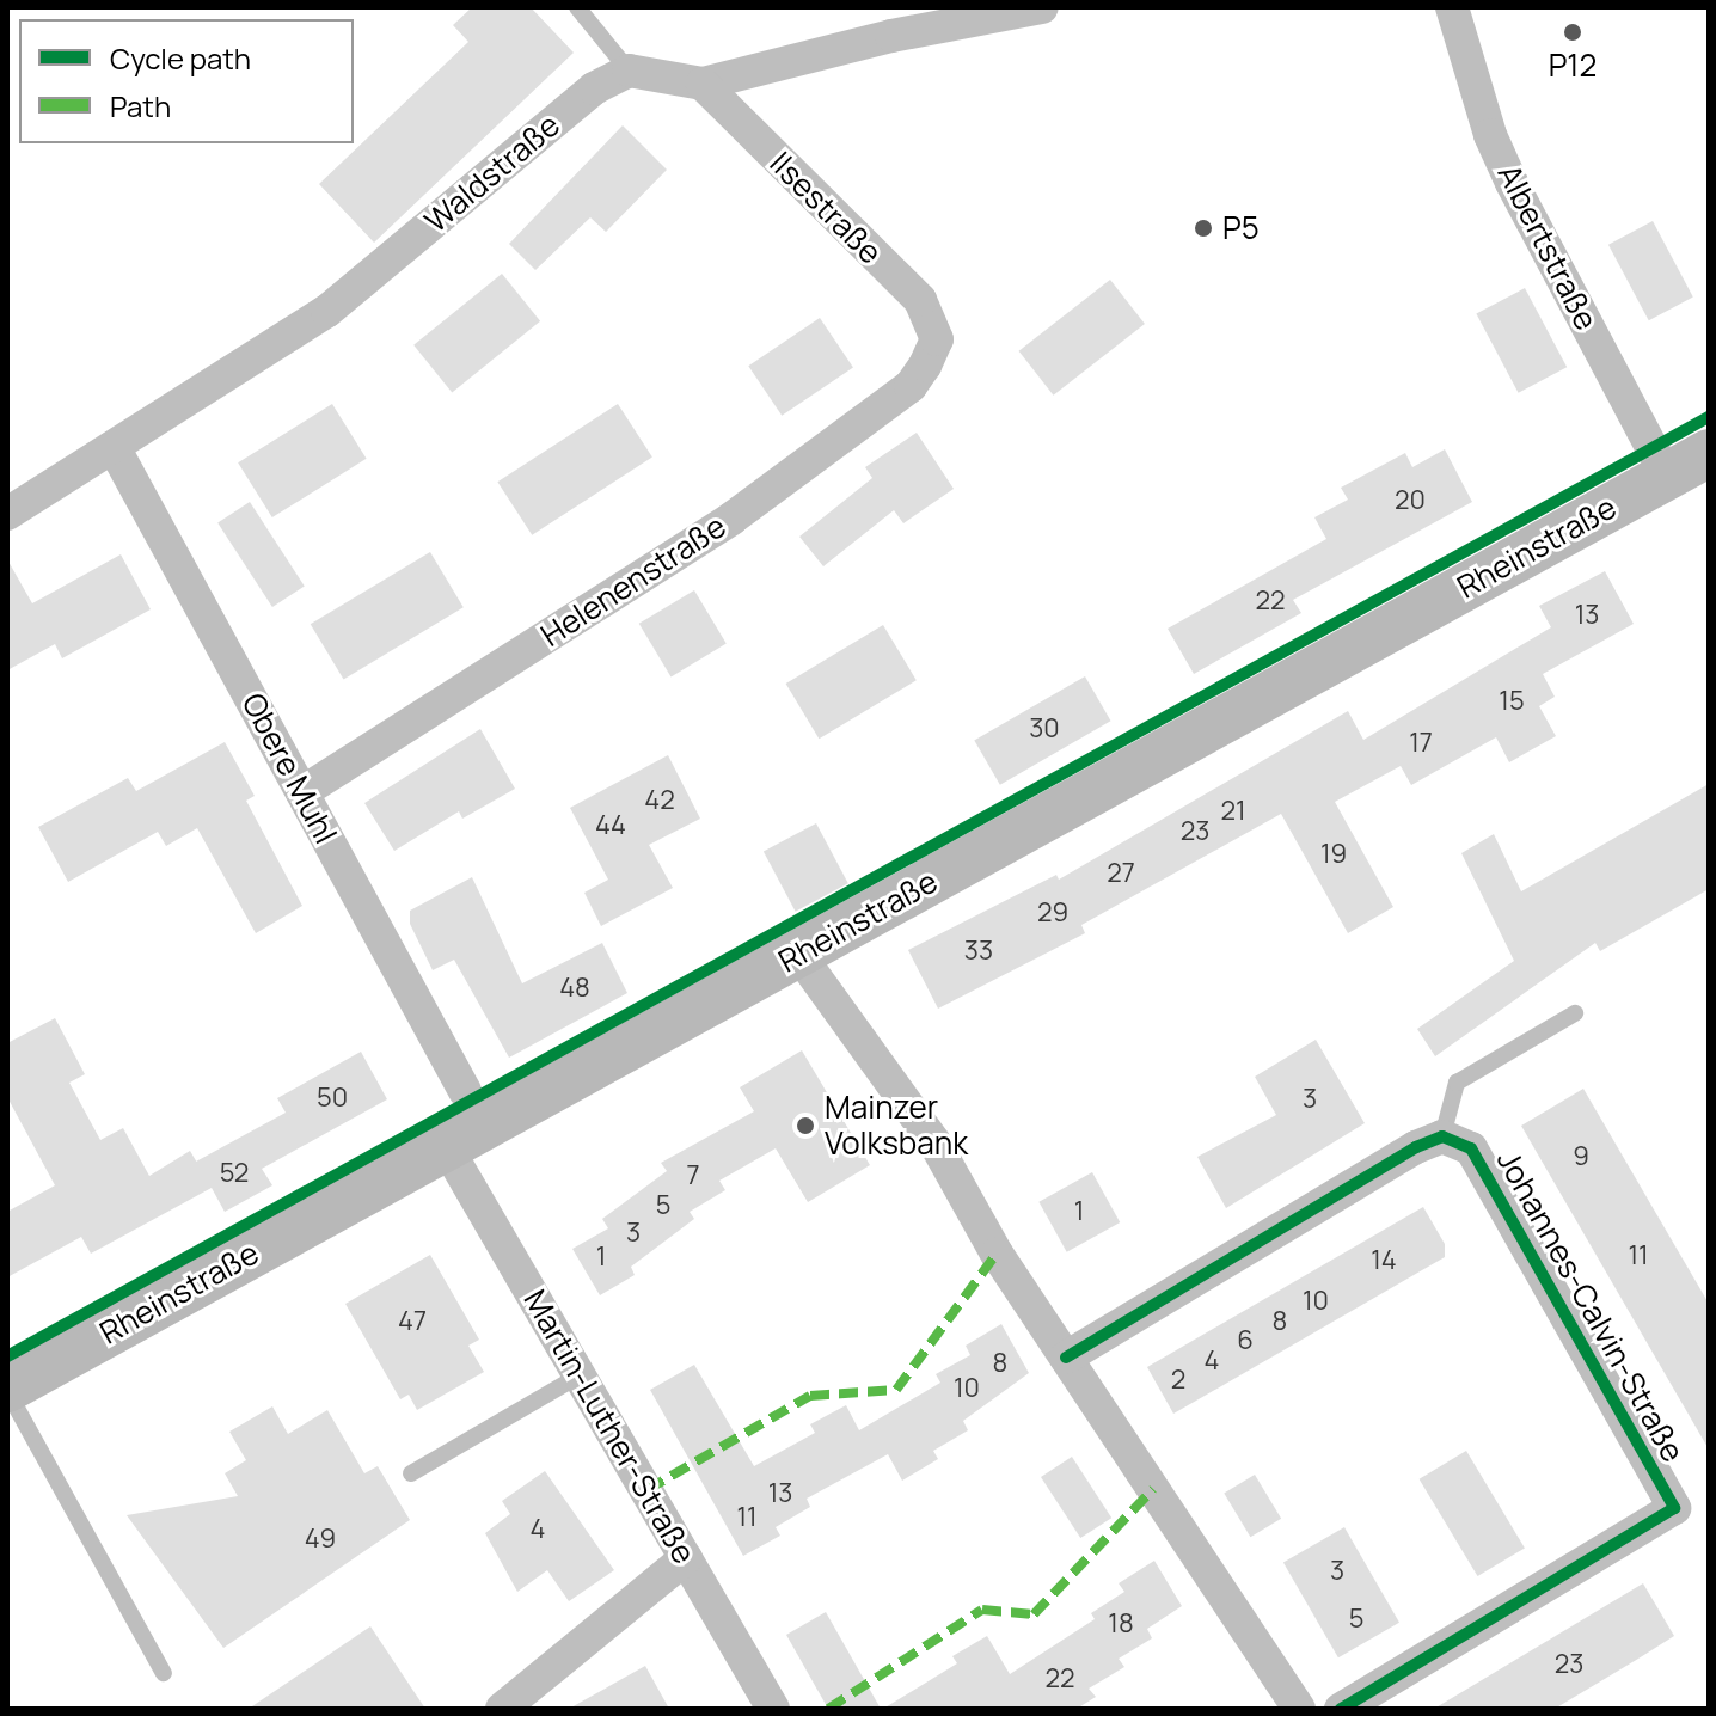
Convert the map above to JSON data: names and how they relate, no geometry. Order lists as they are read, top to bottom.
{
  "streets": {
    "main road": ["Rheinstraße"],
    "street": [
      "Waldstraße",
      "Ilsestraße",
      "Albertstraße",
      "Helenenstraße",
      "Obere Muhl",
      "Johannes-Calvin-Straße",
      "Martin-Luther-Straße"
    ]
  },
  "crossings": [
    ["Waldstraße", "Obere Muhl"],
    ["Ilsestraße", "Helenenstraße"],
    ["Albertstraße", "Rheinstraße"],
    ["Rheinstraße", "Martin-Luther-Straße"],
    ["Helenenstraße", "Obere Muhl"]
  ],
  "places": ["P12", "P5", "Mainzer Volksbank"],
  "house_numbers": [
    "20",
    "22",
    "13",
    "15",
    "30",
    "17",
    "42",
    "21",
    "44",
    "23",
    "19",
    "27",
    "29",
    "33",
    "48",
    "50",
    "3",
    "9",
    "52",
    "7",
    "5",
    "1",
    "3",
    "11",
    "1",
    "14",
    "10",
    "47",
    "8",
    "6",
    "4",
    "8",
    "2",
    "10",
    "13",
    "11",
    "4",
    "49",
    "3",
    "5",
    "18",
    "23",
    "22"
  ],
  "legend": ["Cycle path", "Path"]
}
